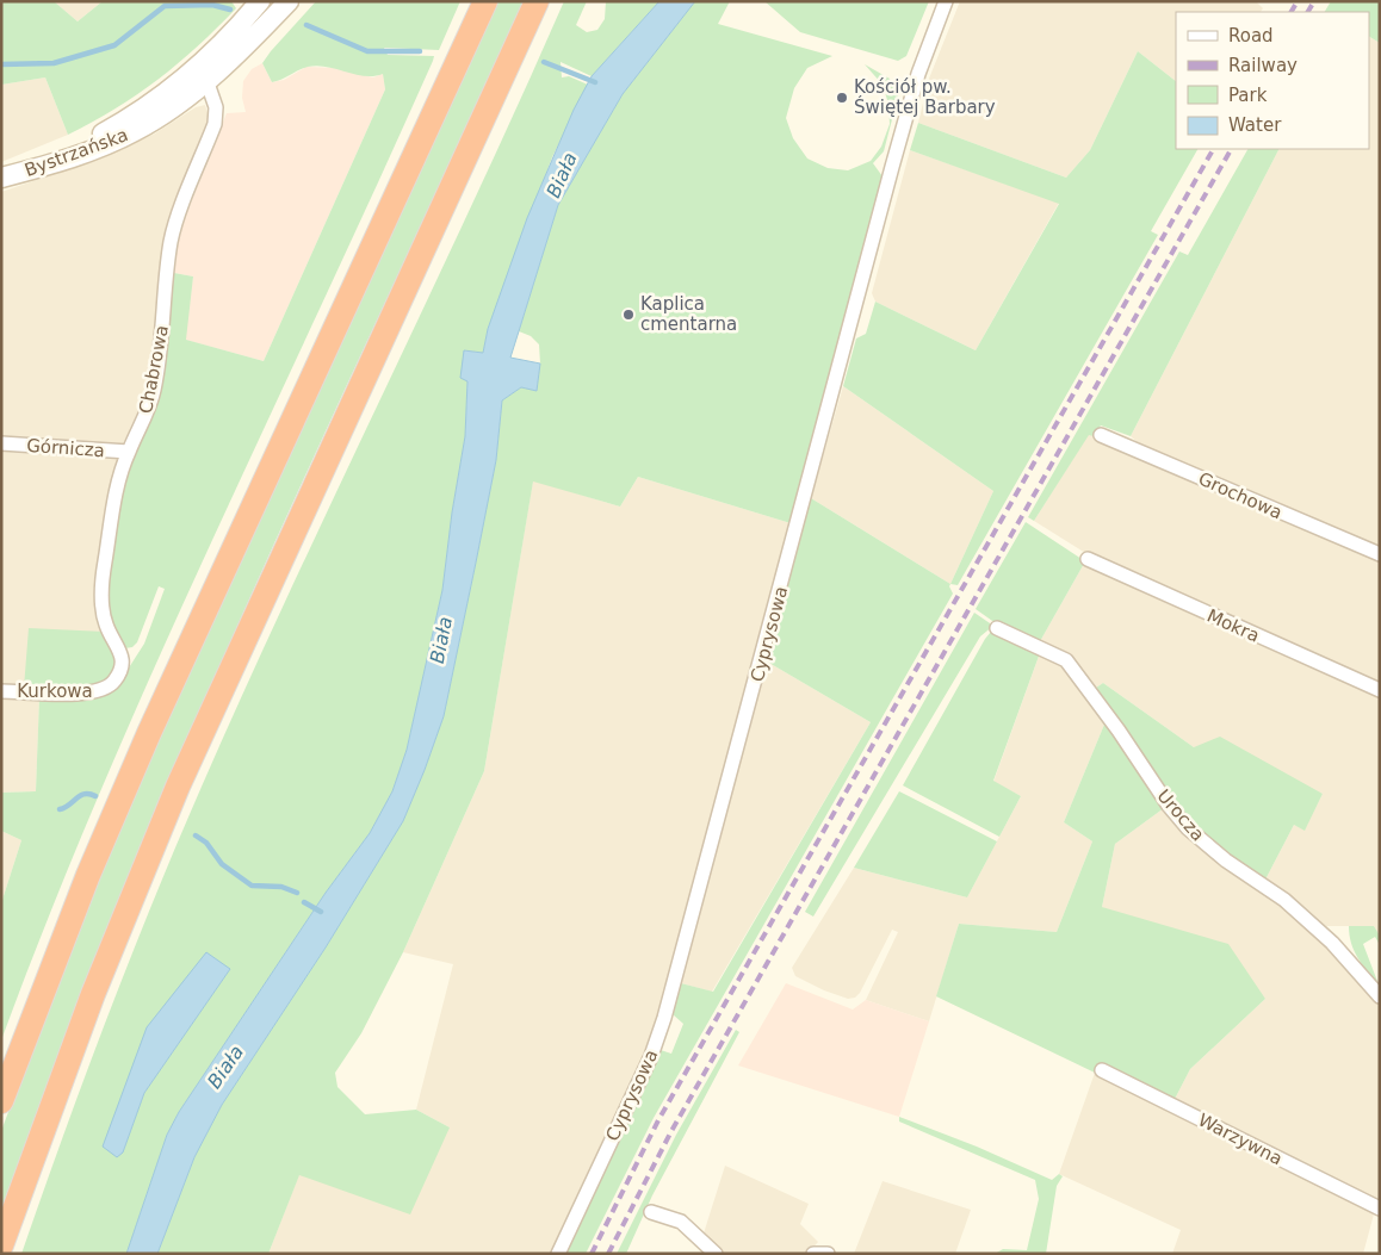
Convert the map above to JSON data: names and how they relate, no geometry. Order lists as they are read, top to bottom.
{
  "streets": {
    "main road": ["Bystrzańska"],
    "street": [
      "Chabrowa",
      "Górnicza",
      "Grochowa",
      "Mokra",
      "Cyprysowa",
      "Kurkowa",
      "Urocza",
      "Warzywna"
    ]
  },
  "crossings": [
    ["Bystrzańska", "Chabrowa"],
    ["Chabrowa", "Górnicza"],
    ["Chabrowa", "Kurkowa"]
  ],
  "water": ["Biała"],
  "places": ["Kościół pw. Świętej Barbary", "Kaplica cmentarna"],
  "legend": [
    "Road",
    "Railway",
    "Park",
    "Water"
  ]
}
